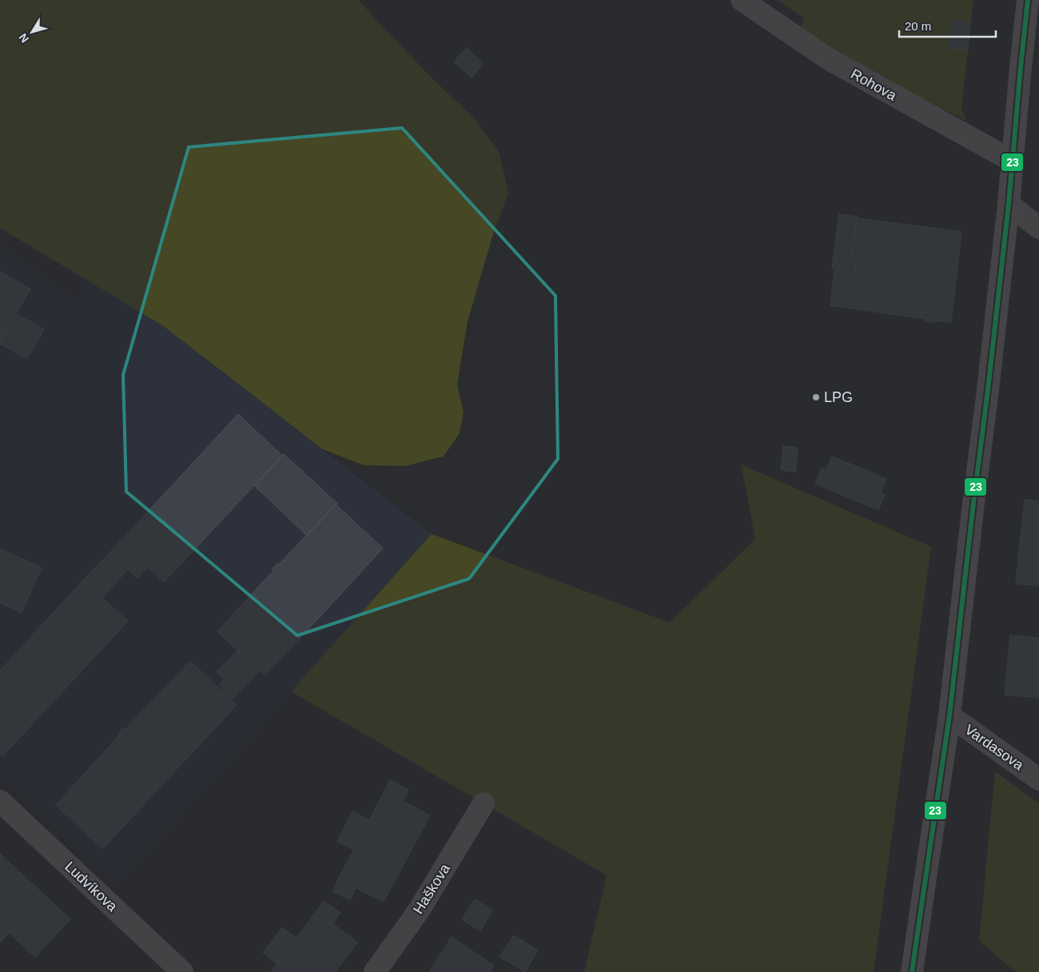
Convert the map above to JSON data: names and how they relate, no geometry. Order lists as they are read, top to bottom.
{
  "streets": {
    "street": [
      "Rohova",
      "Vardasova",
      "Ludvíkova",
      "Haškova"
    ]
  },
  "places": ["LPG"],
  "lines": ["transit line 23"],
  "scale_bar": "20 m",
  "north": "bottom left"
}
